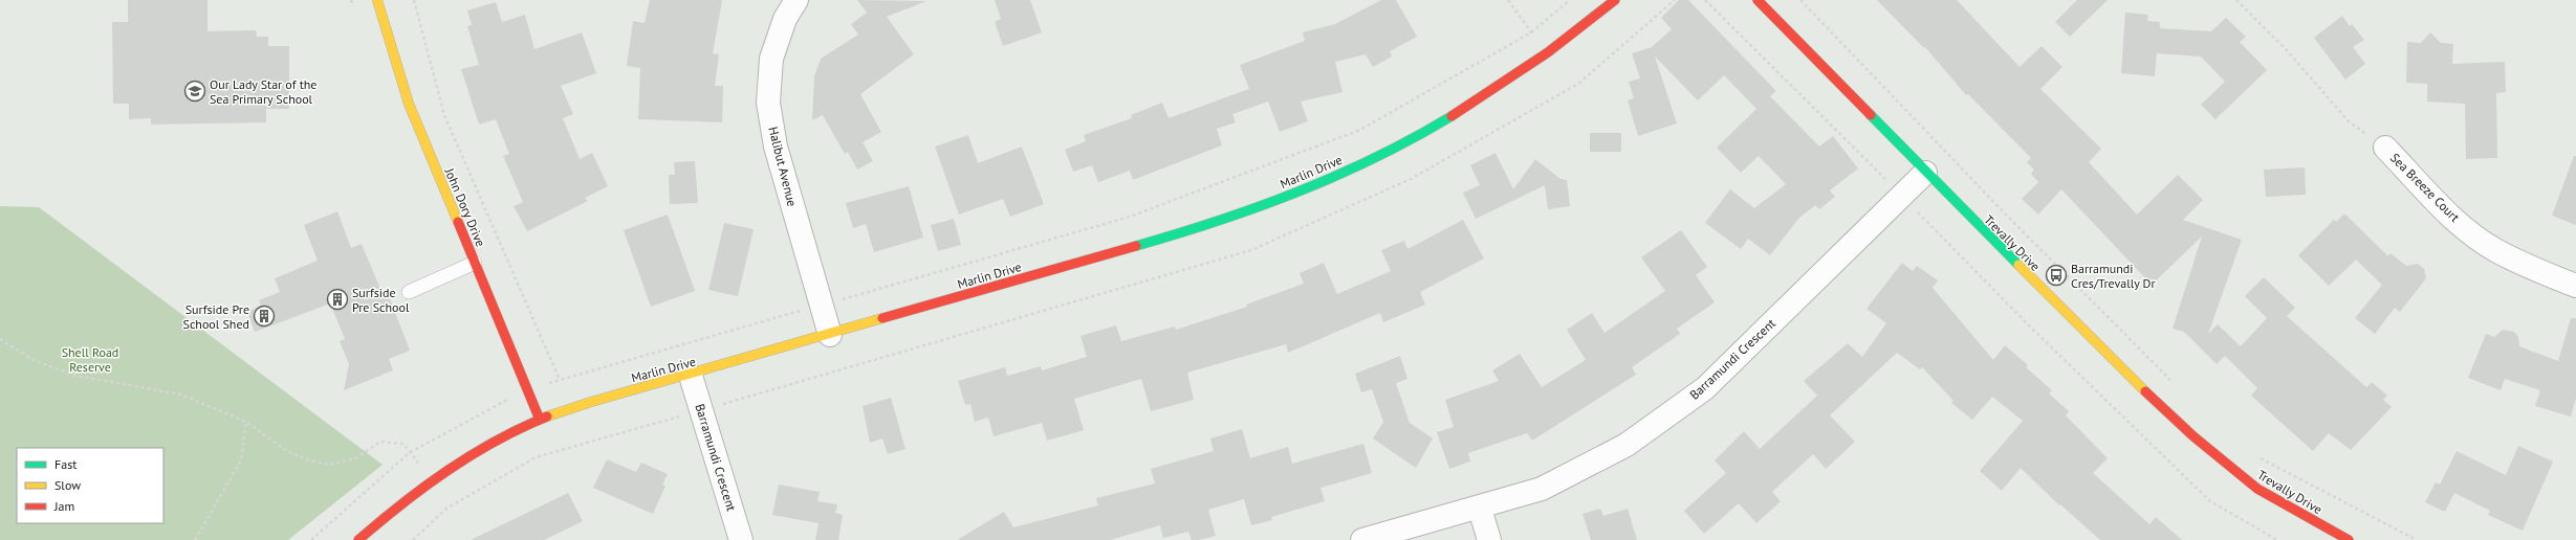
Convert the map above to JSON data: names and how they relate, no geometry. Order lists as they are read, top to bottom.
{
  "streets": {
    "street": [
      "Halibut Avenue",
      "Marlin Drive",
      "Sea Breeze Court",
      "John Dory Drive",
      "Trevally Drive",
      "Barramundi Crescent"
    ]
  },
  "crossings": [
    ["Halibut Avenue", "Marlin Drive"],
    ["Marlin Drive", "John Dory Drive"],
    ["Marlin Drive", "Barramundi Crescent"],
    ["Trevally Drive", "Barramundi Crescent"]
  ],
  "parks": ["Shell Road Reserve"],
  "places": {
    "school or university": ["Our Lady Star of the Sea Primary School"],
    "bus stop": ["Barramundi Cres/Trevally Dr"],
    "building": ["Surfside Pre School", "Surfside Pre School Shed"]
  },
  "legend": ["Fast", "Slow", "Jam"]
}
